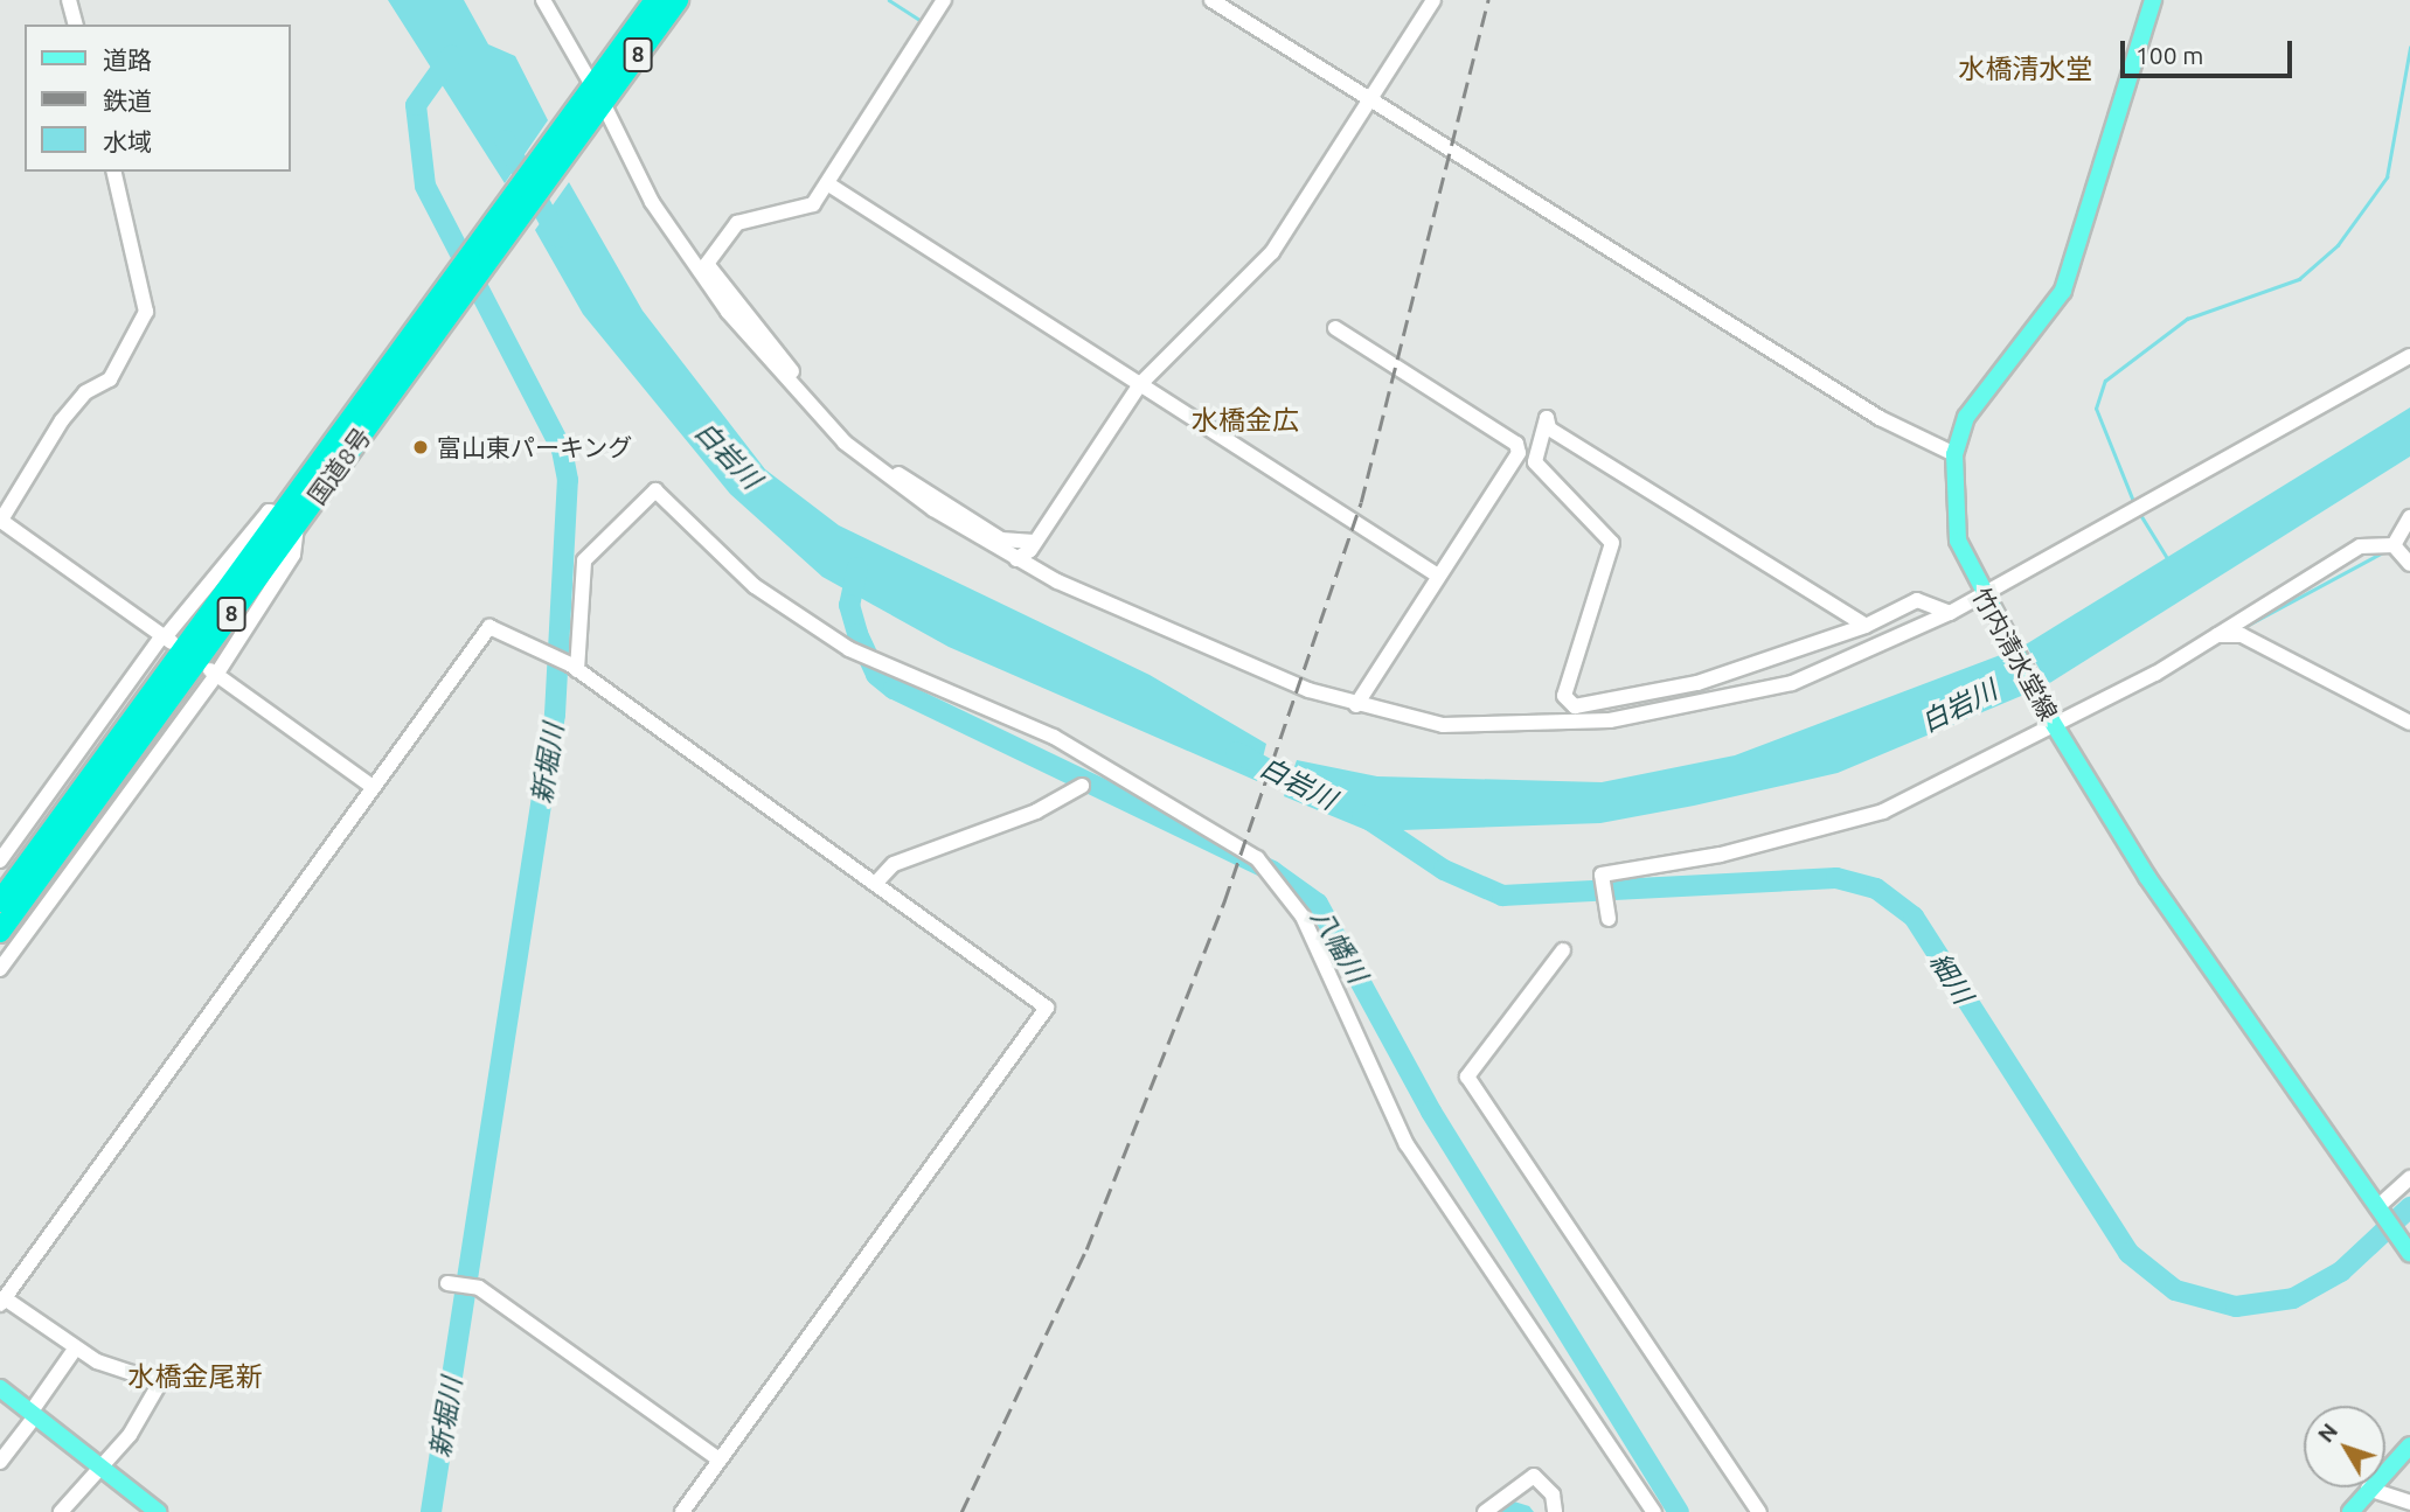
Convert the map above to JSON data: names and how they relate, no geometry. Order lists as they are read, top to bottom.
{
  "streets": {
    "highway": ["8", "国道8号"],
    "main road": ["竹内清水堂線"]
  },
  "districts": ["水橋清水堂", "水橋金広", "水橋金尾新"],
  "water": [
    "白岩川",
    "新堀川",
    "八幡川",
    "細川"
  ],
  "places": ["富山東パーキング"],
  "legend": ["道路", "鉄道", "水域"],
  "scale_bar": "100 m",
  "north": "top left"
}
